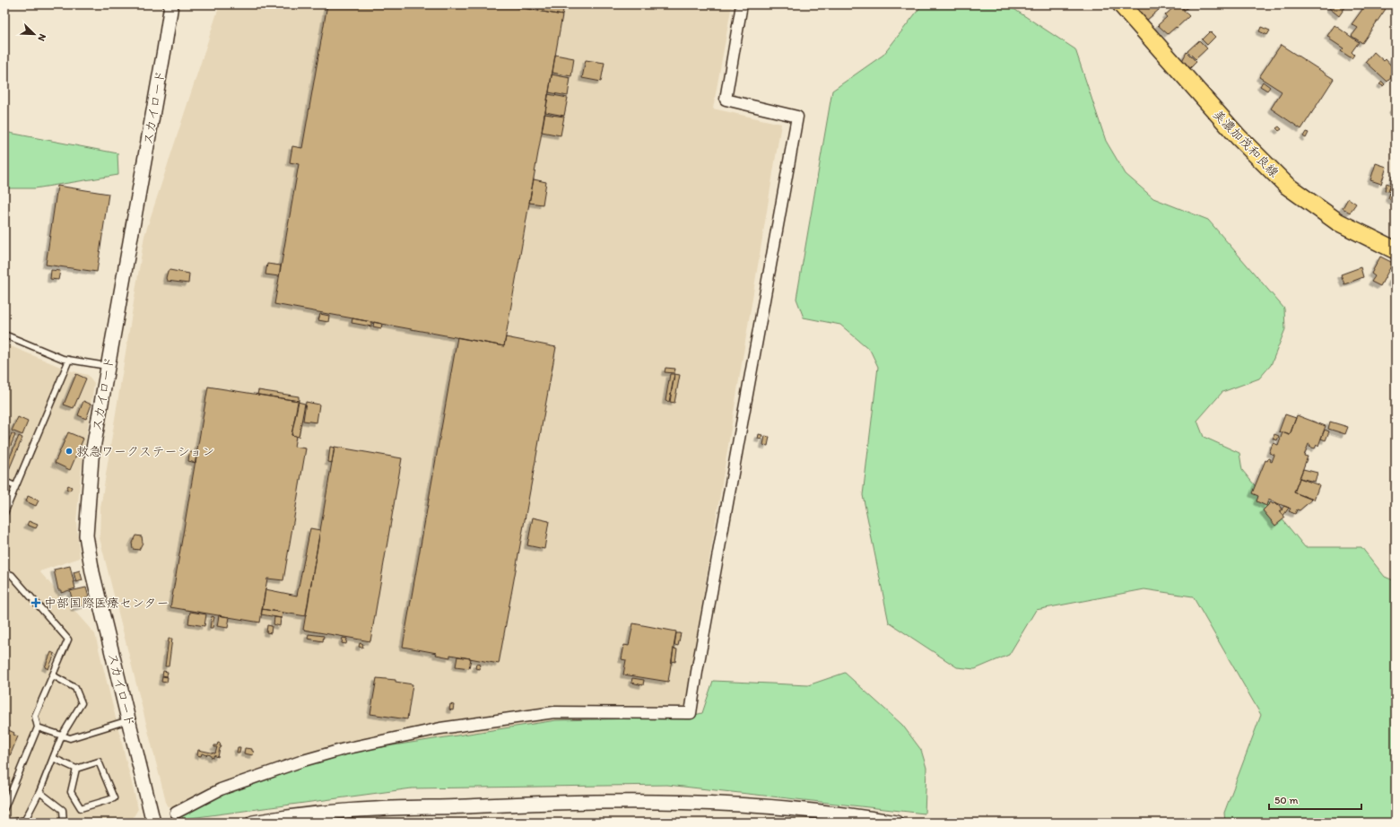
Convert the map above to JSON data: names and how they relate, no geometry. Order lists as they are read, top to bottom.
{
  "streets": {
    "main road": ["美濃加茂和良線"],
    "street": ["スカイロード"]
  },
  "places": {
    "other": ["救急ワークステーション"],
    "health": ["中部国際医療センター"]
  },
  "scale_bar": "50 m",
  "north": "bottom right"
}
